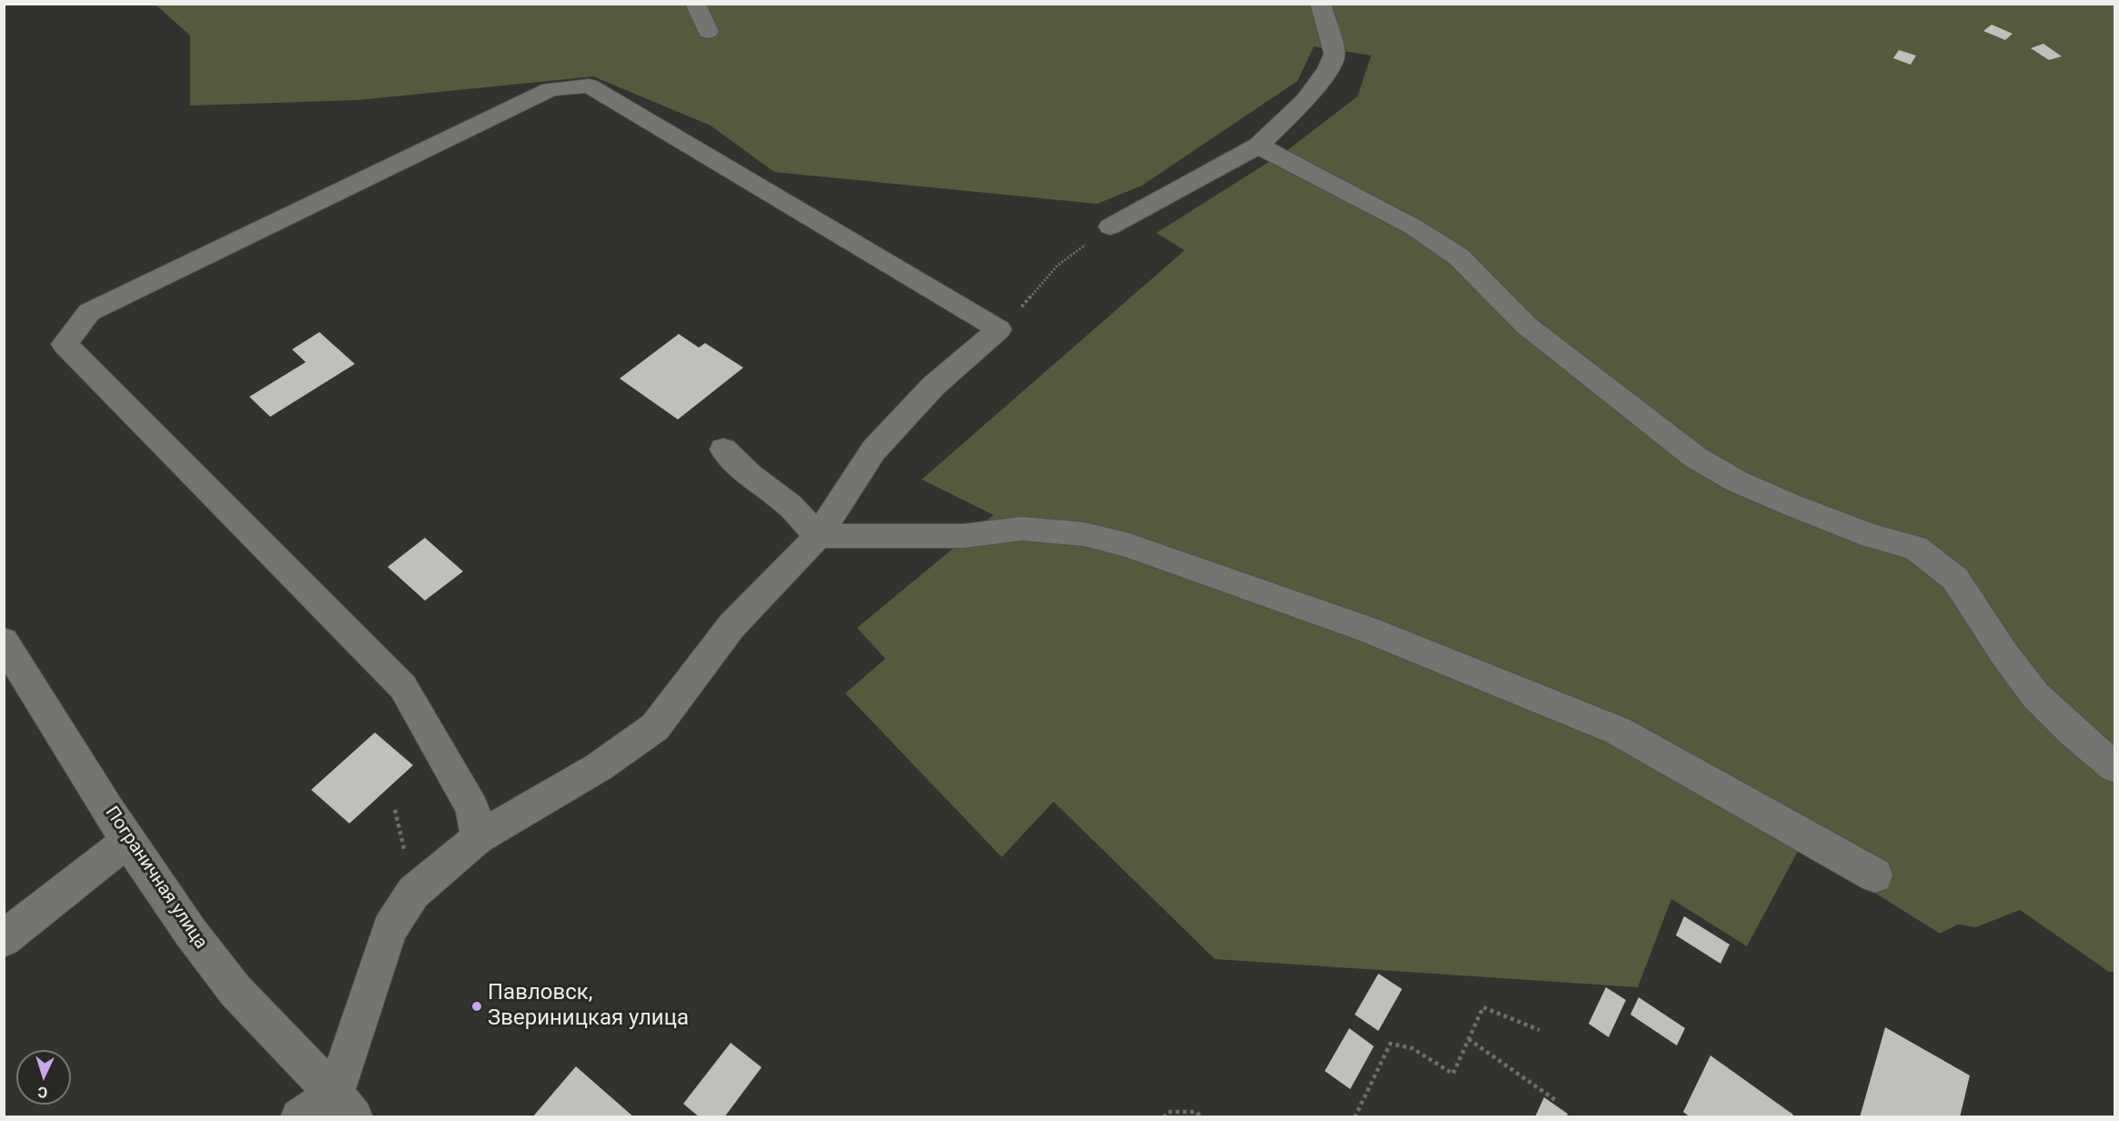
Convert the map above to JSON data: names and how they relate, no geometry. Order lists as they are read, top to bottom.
{
  "streets": {
    "street": ["Пограничная улица"]
  },
  "places": ["Павловск, Звериницкая улица"],
  "north": "bottom"
}
